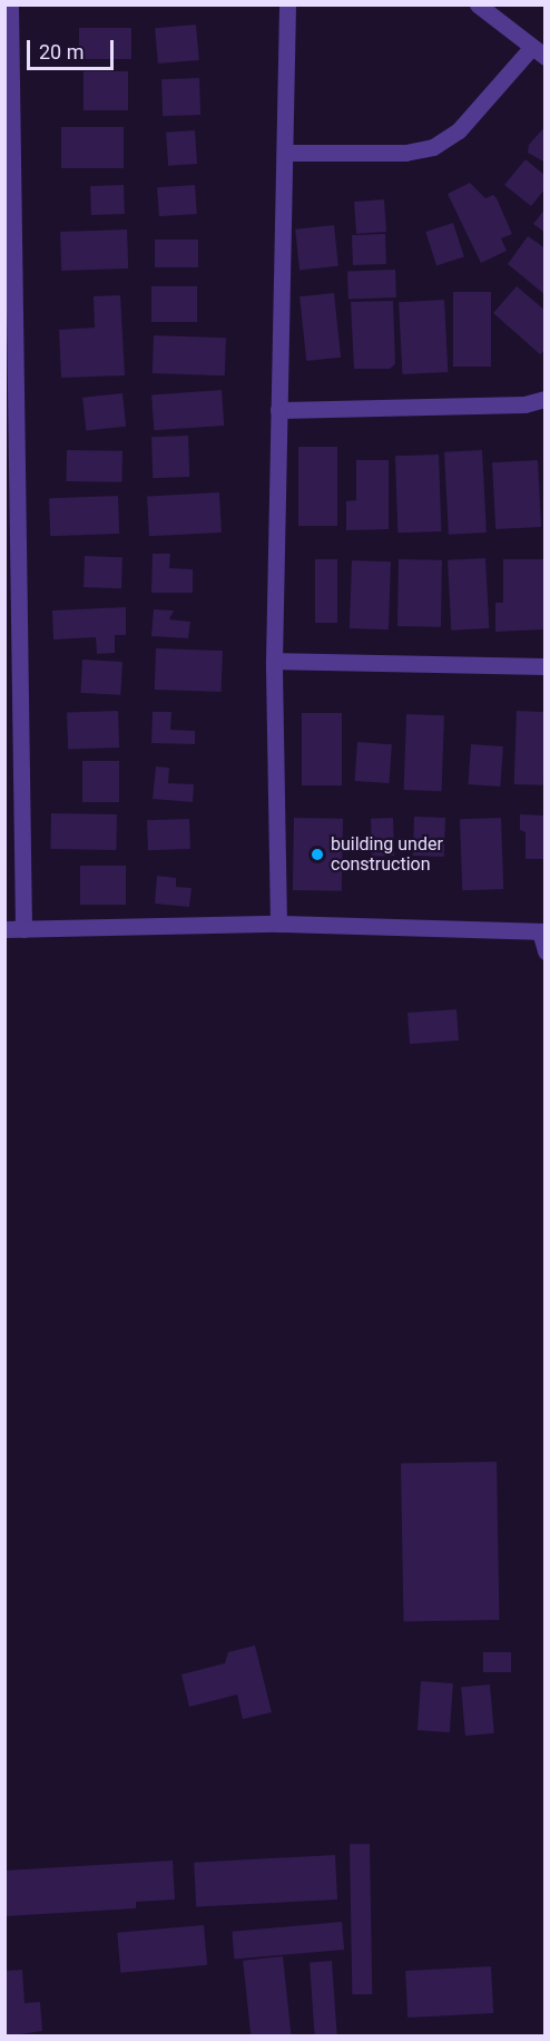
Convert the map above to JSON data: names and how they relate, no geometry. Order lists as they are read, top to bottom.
{
  "places": ["building under construction"],
  "scale_bar": "20 m"
}
